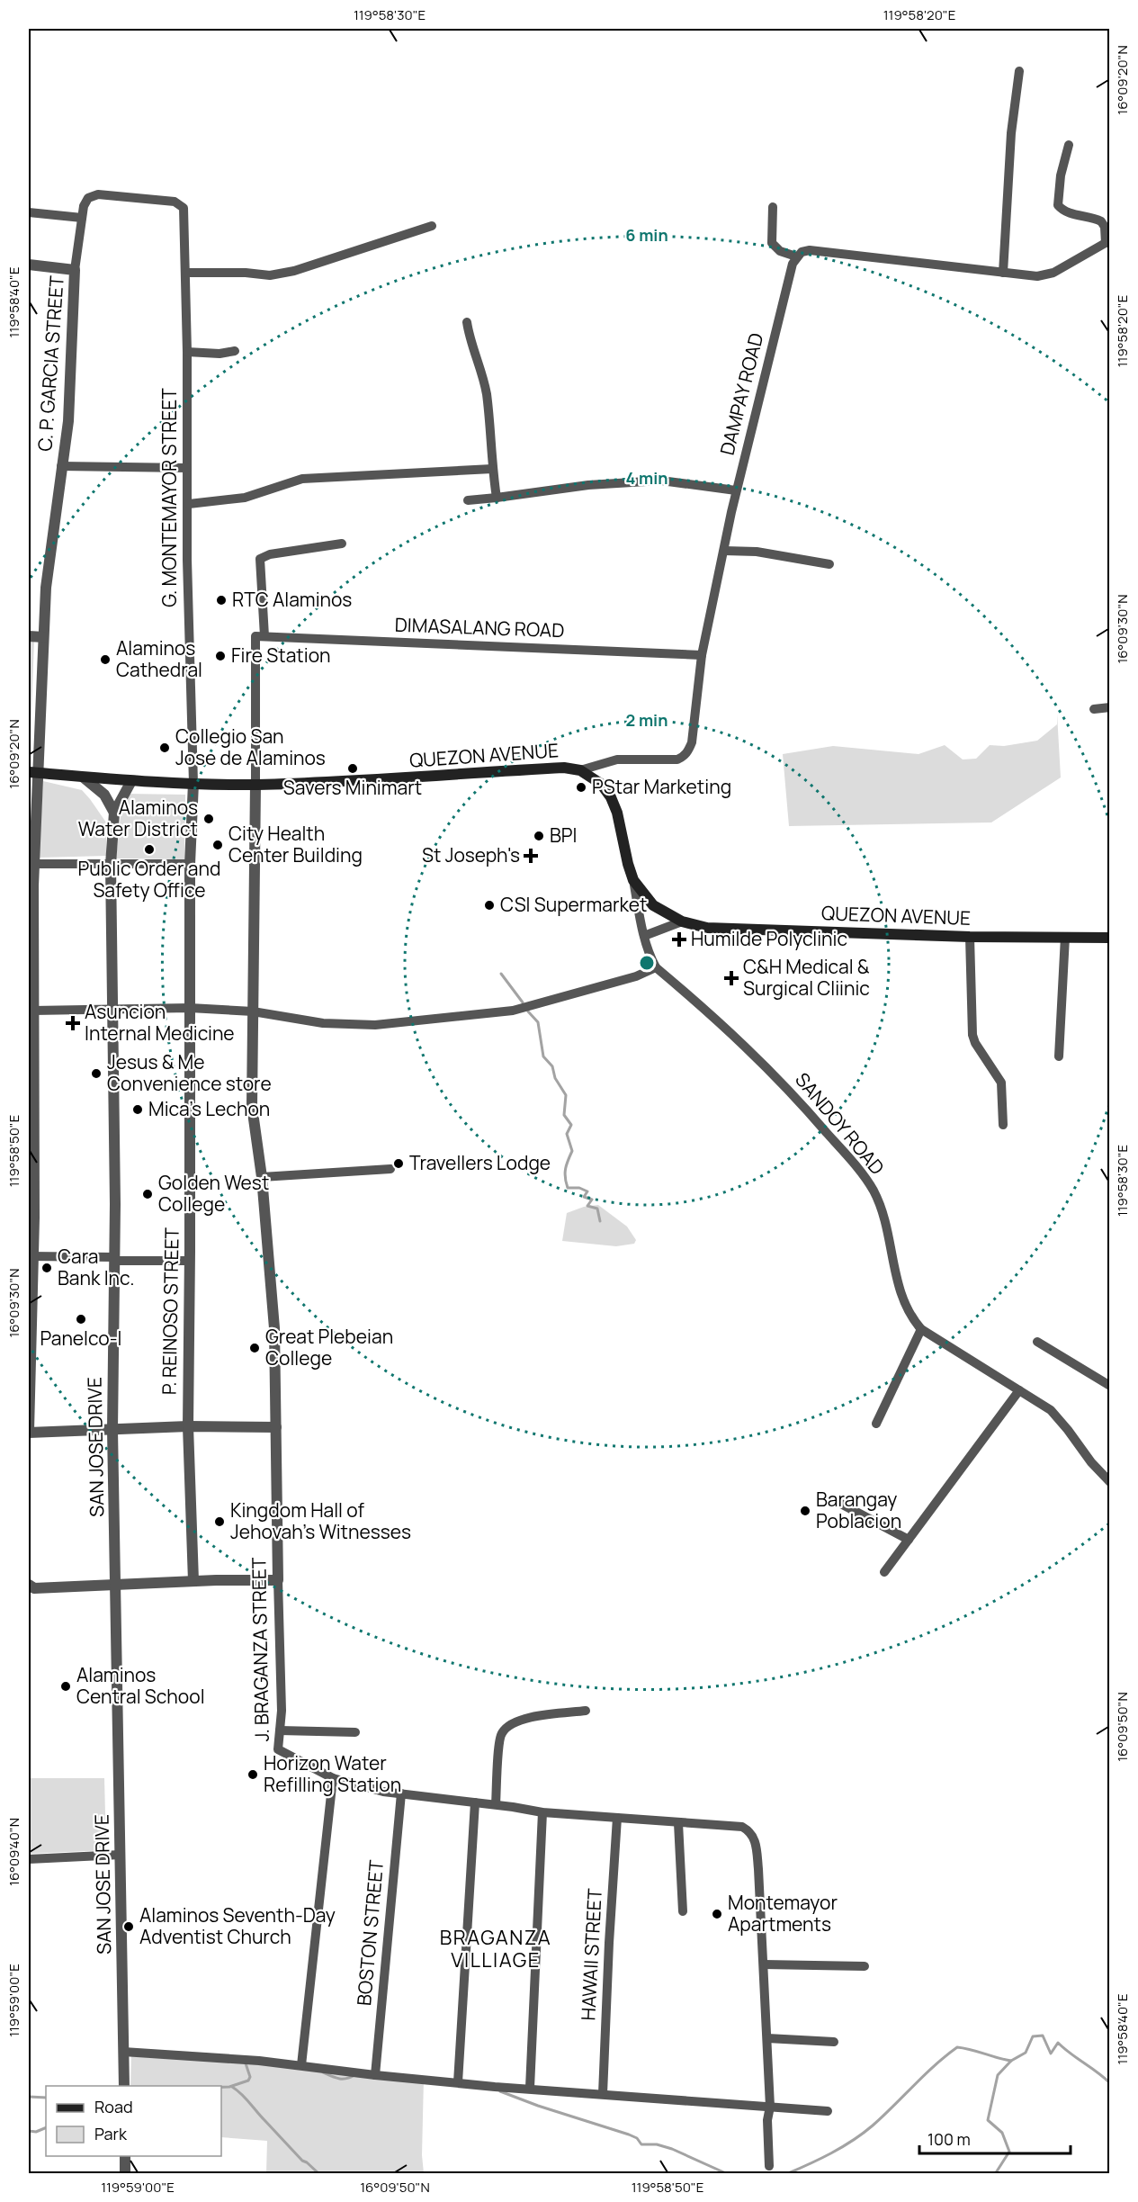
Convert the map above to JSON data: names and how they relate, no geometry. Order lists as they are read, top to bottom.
{
  "streets": {
    "main road": ["QUEZON AVENUE"],
    "street": [
      "C. P. GARCIA STREET",
      "DAMPAY ROAD",
      "G. MONTEMAYOR STREET",
      "DIMASALANG ROAD",
      "SANDOY ROAD",
      "P. REINOSO STREET",
      "SAN JOSE DRIVE",
      "J. BRAGANZA STREET",
      "BOSTON STREET",
      "HAWAII STREET"
    ]
  },
  "crossings": [
    ["C. P. GARCIA STREET", "G. MONTEMAYOR STREET"],
    ["C. P. GARCIA STREET", "QUEZON AVENUE"],
    ["DAMPAY ROAD", "DIMASALANG ROAD"],
    ["DAMPAY ROAD", "QUEZON AVENUE"],
    ["G. MONTEMAYOR STREET", "QUEZON AVENUE"],
    ["G. MONTEMAYOR STREET", "P. REINOSO STREET"],
    ["QUEZON AVENUE", "SANDOY ROAD"],
    ["QUEZON AVENUE", "P. REINOSO STREET"],
    ["QUEZON AVENUE", "SAN JOSE DRIVE"],
    ["QUEZON AVENUE", "J. BRAGANZA STREET"],
    ["J. BRAGANZA STREET", "BOSTON STREET"],
    ["J. BRAGANZA STREET", "HAWAII STREET"]
  ],
  "districts": ["BRAGANZA VILLIAGE"],
  "places": {
    "other": [
      "RTC Alaminos",
      "Fire Station",
      "Alaminos Cathedral",
      "Collegio San Jose de Alaminos",
      "Savers Minimart",
      "PStar Marketing",
      "Alaminos Water District",
      "BPI",
      "City Health Center Building",
      "Public Order and Safety Office",
      "CSI Supermarket",
      "Jesus & Me Convenience store",
      "Mica's Lechon",
      "Travellers Lodge",
      "Golden West College",
      "Cara Bank Inc.",
      "Panelco-I",
      "Great Plebeian College",
      "Barangay Poblacion",
      "Kingdom Hall of Jehovah's Witnesses",
      "Alaminos Central School",
      "Horizon Water Refilling Station",
      "Montemayor Apartments",
      "Alaminos Seventh-Day Adventist Church"
    ],
    "health": [
      "St Joseph's",
      "Humilde Polyclinic",
      "C&H Medical & Surgical Cliinic",
      "Asuncion Internal Medicine"
    ]
  },
  "legend": ["Road", "Park"],
  "scale_bar": "100 m",
  "coordinates": [
    "119°58'30\"E",
    "119°58'20\"E",
    "16°09'20\"N",
    "119°58'40\"E",
    "16°09'30\"N",
    "119°58'50\"E",
    "16°09'50\"N",
    "16°09'40\"N",
    "119°59'00\"E"
  ],
  "rings": ["6 min", "4 min", "2 min"]
}
